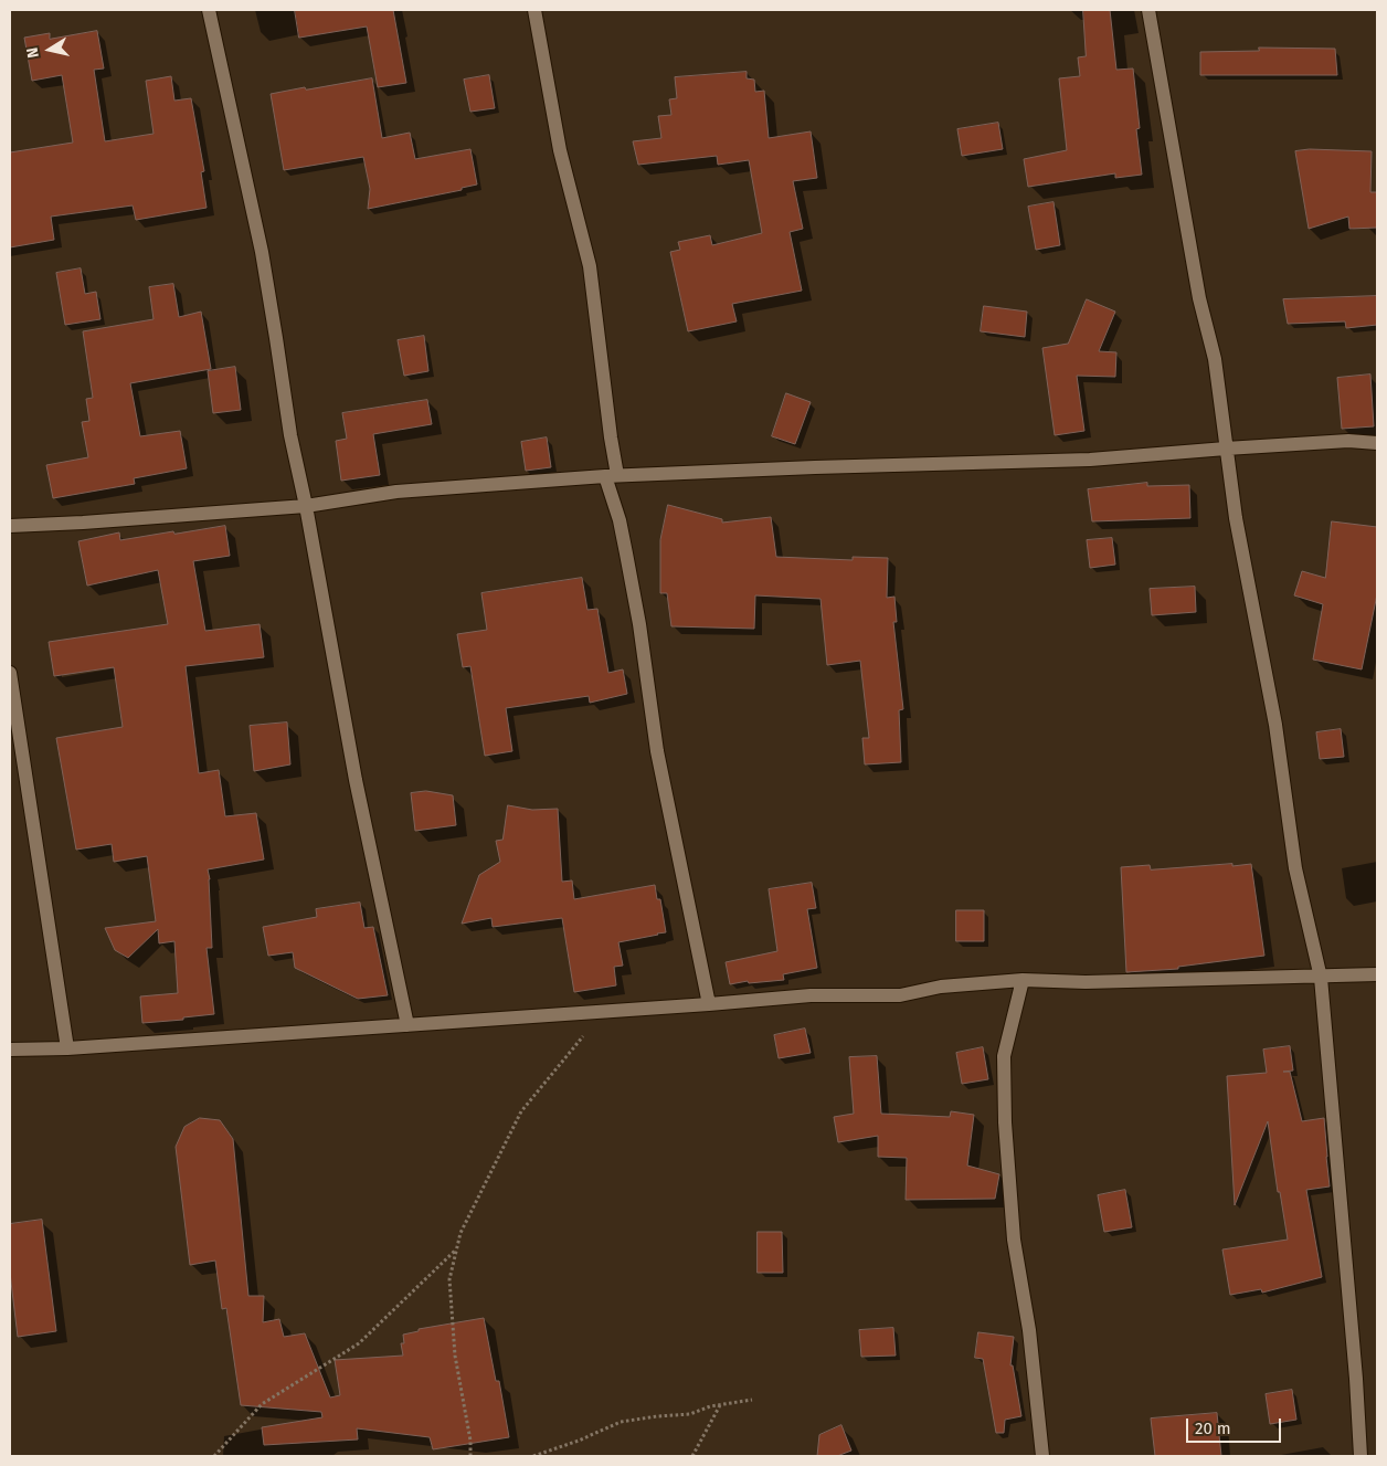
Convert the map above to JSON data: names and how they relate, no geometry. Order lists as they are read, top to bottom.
{
  "scale_bar": "20 m",
  "north": "left"
}
